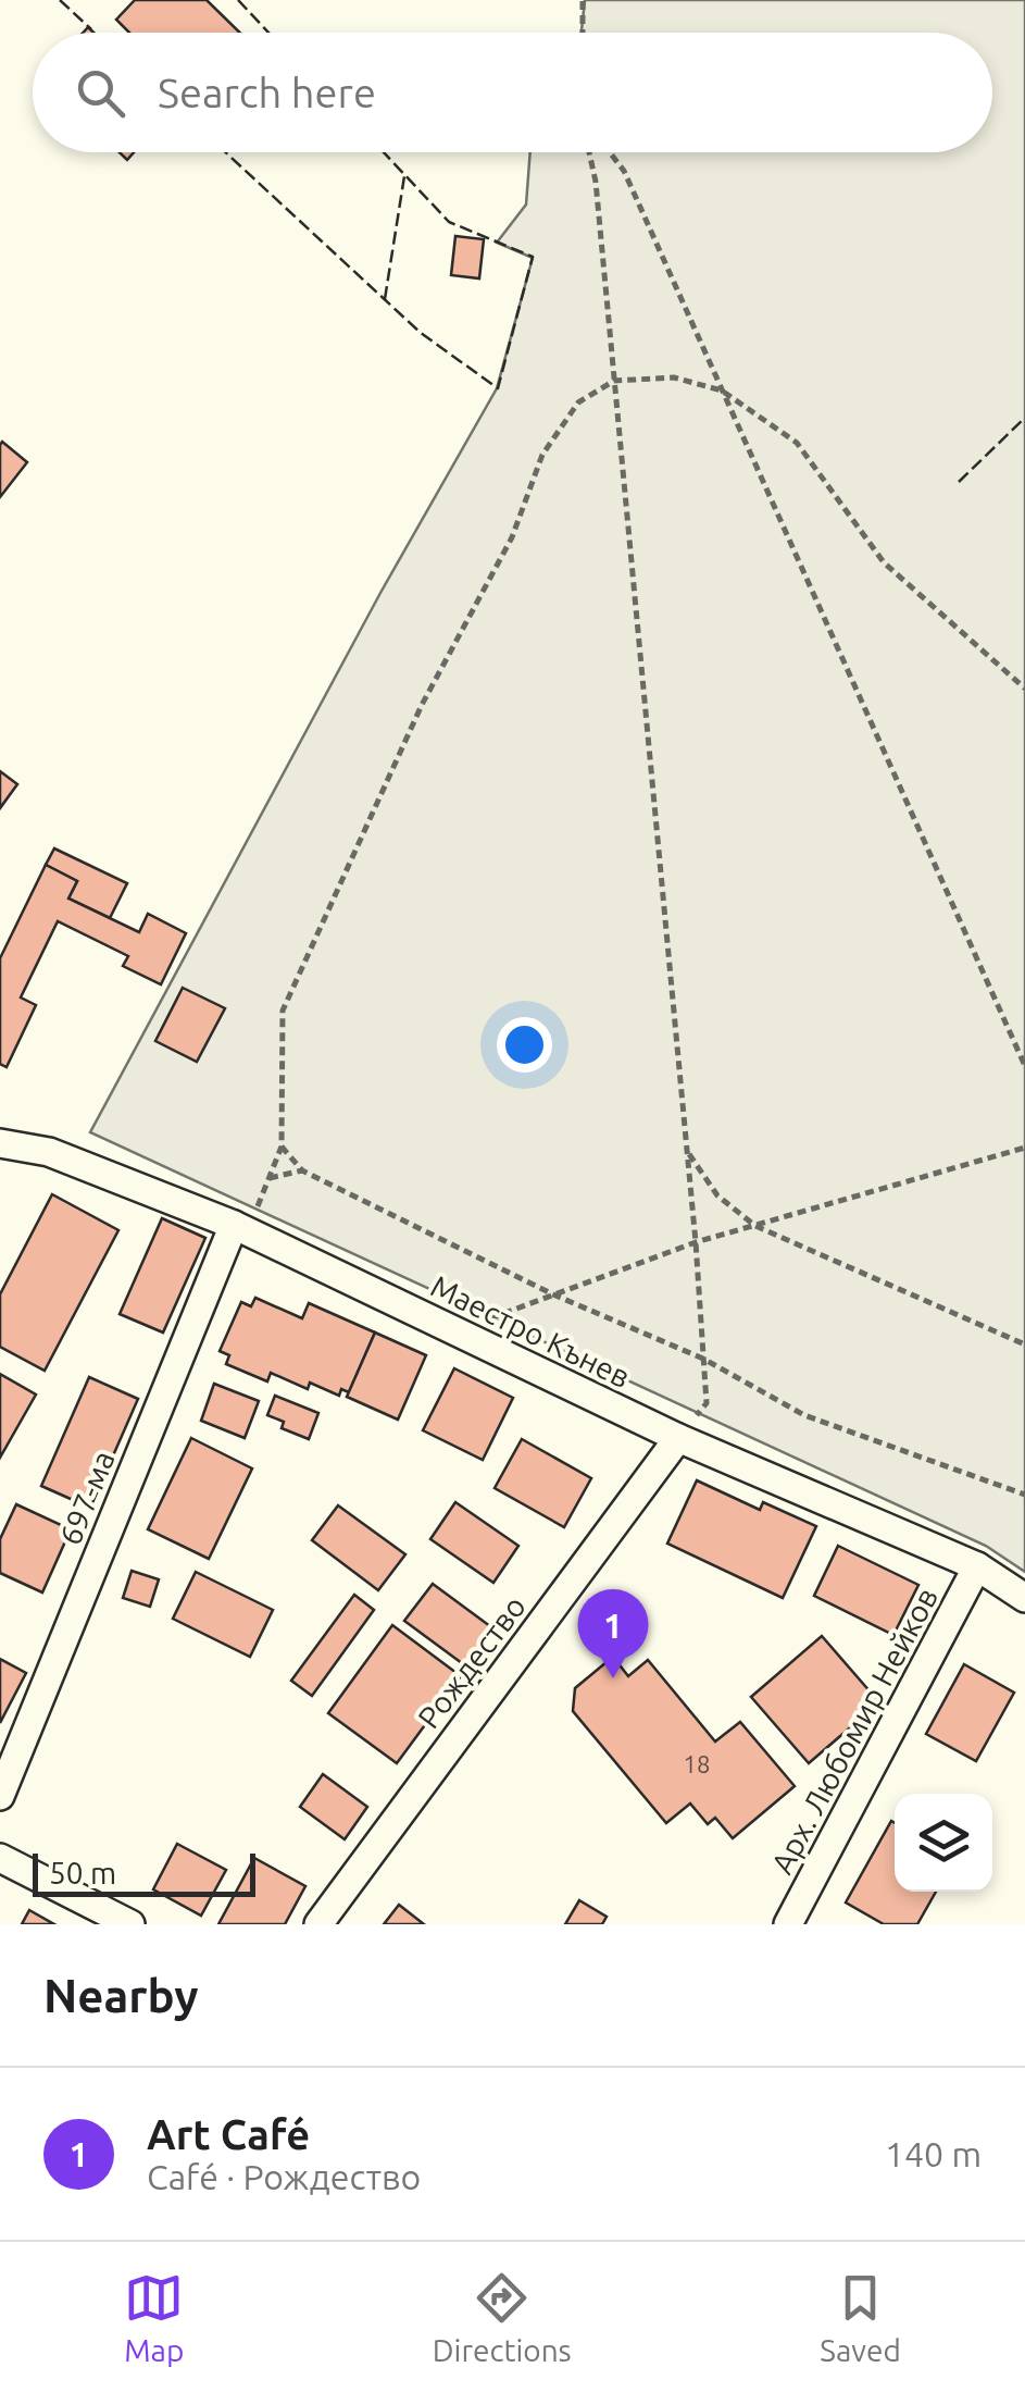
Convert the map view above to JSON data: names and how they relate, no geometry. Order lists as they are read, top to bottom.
{
  "streets": {
    "street": [
      "Маестро Кънев",
      "697-ма",
      "Рождество",
      "Арх. Любомир Нейков"
    ]
  },
  "crossings": [
    ["Маестро Кънев", "697-ма"],
    ["Маестро Кънев", "Рождество"],
    ["Маестро Кънев", "Арх. Любомир Нейков"]
  ],
  "house_numbers": ["18"],
  "scale_bar": "50 m",
  "page": {
    "search": "Search here",
    "pins": "1",
    "scale": "50 m",
    "heading": "Nearby",
    "list": [
      {
        "mark": "1",
        "name": "Art Café",
        "note": "Café · Рождество",
        "value": "140 m"
      }
    ],
    "nav": ["Map", "Directions", "Saved"]
  }
}
